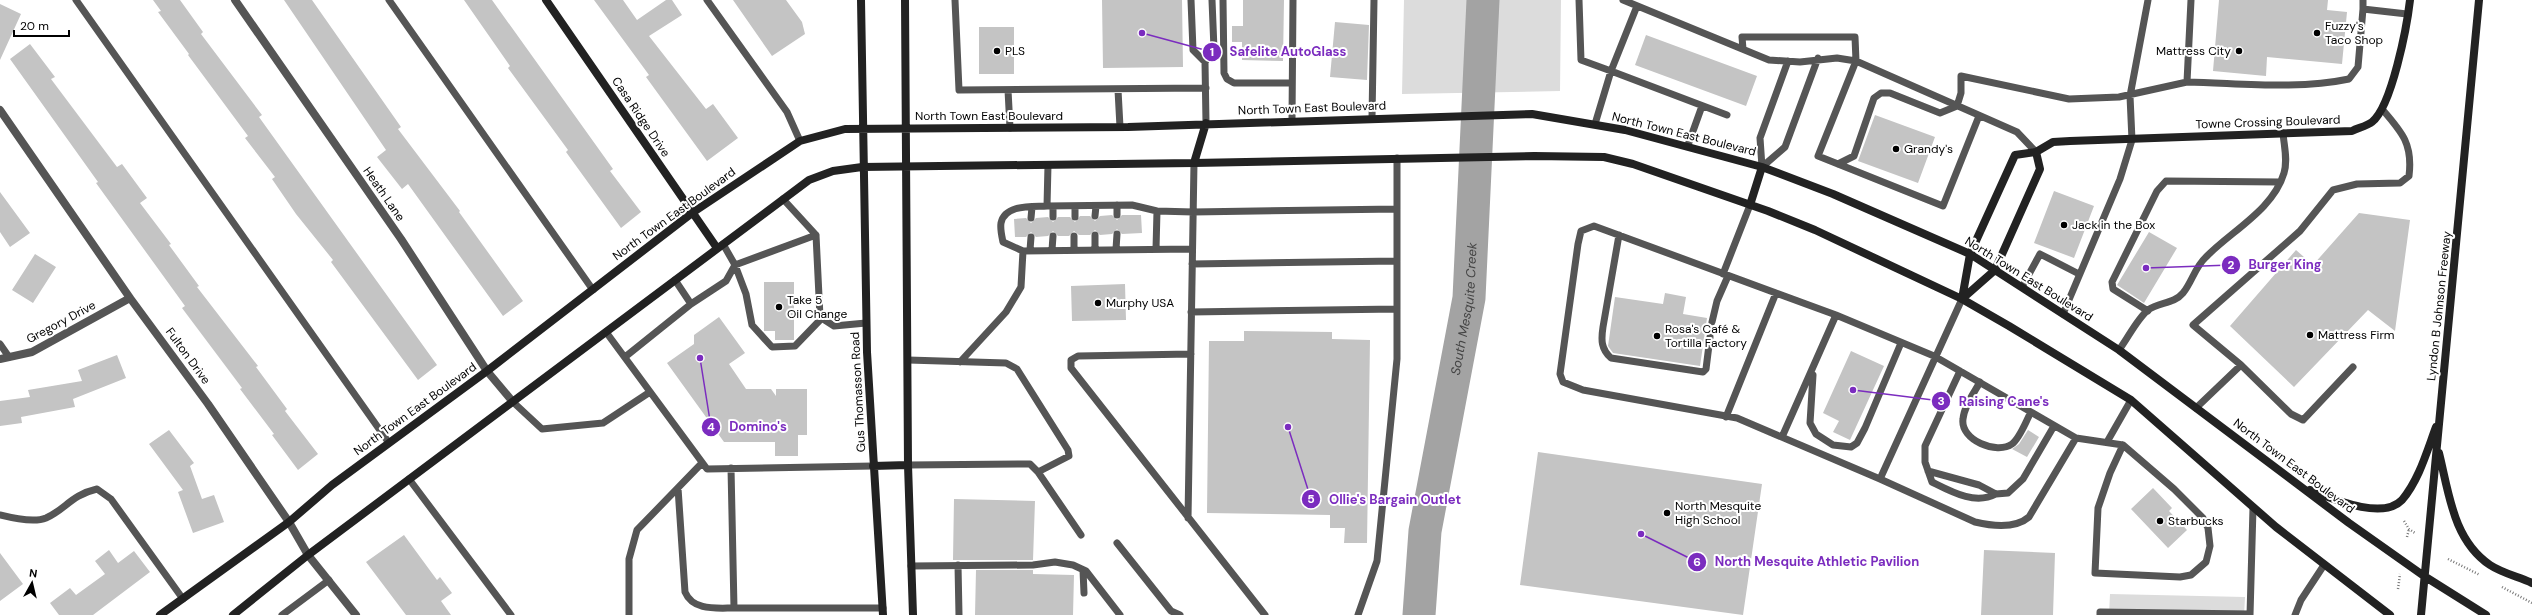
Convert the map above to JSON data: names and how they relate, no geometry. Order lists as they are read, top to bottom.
{
  "streets": {
    "main road": [
      "North Town East Boulevard",
      "Casa Ridge Drive",
      "Towne Crossing Boulevard",
      "Lyndon B Johnson Freeway",
      "Gus Thomasson Road"
    ],
    "street": ["Heath Lane", "Gregory Drive", "Fulton Drive"]
  },
  "crossings": [
    ["North Town East Boulevard", "Casa Ridge Drive"],
    ["North Town East Boulevard", "Towne Crossing Boulevard"],
    ["North Town East Boulevard", "Heath Lane"],
    ["North Town East Boulevard", "Lyndon B Johnson Freeway"],
    ["North Town East Boulevard", "Fulton Drive"],
    ["North Town East Boulevard", "Gus Thomasson Road"],
    ["Gregory Drive", "Fulton Drive"]
  ],
  "water": ["South Mesquite Creek"],
  "places": [
    "Safelite AutoGlass",
    "Fuzzy's Taco Shop",
    "PLS",
    "Mattress City",
    "Grandy's",
    "Jack in the Box",
    "Burger King",
    "Murphy USA",
    "Take 5 Oil Change",
    "Mattress Firm",
    "Rosa's Café & Tortilla Factory",
    "Domino's",
    "Raising Cane's",
    "Ollie's Bargain Outlet",
    "North Mesquite High School",
    "Starbucks",
    "North Mesquite Athletic Pavilion"
  ],
  "scale_bar": "20 m",
  "north": "top"
}
